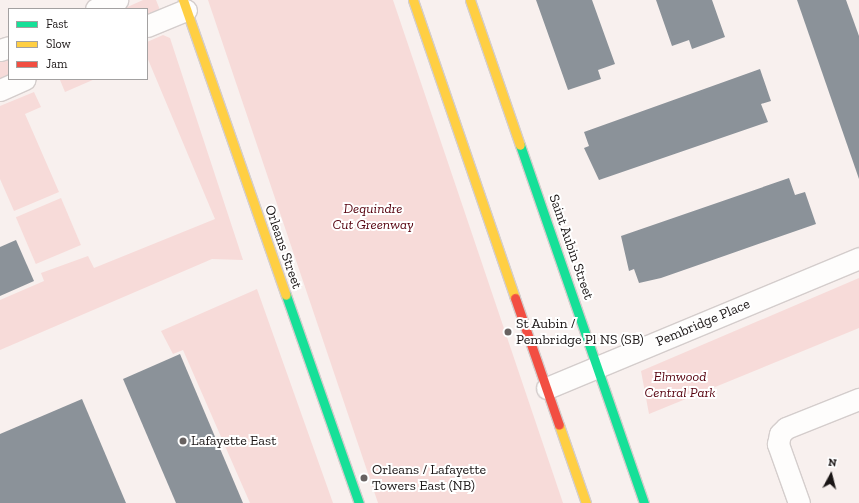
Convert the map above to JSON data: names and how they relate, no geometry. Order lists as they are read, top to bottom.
{
  "streets": {
    "main road": ["Orleans Street", "Saint Aubin Street"],
    "street": ["Pembridge Place"]
  },
  "crossings": [
    ["Saint Aubin Street", "Pembridge Place"]
  ],
  "parks": ["Dequindre Cut Greenway", "Elmwood Central Park"],
  "places": ["St Aubin / Pembridge Pl NS (SB)", "Lafayette East", "Orleans / Lafayette Towers East (NB)"],
  "legend": ["Fast", "Slow", "Jam"],
  "north": "top"
}
